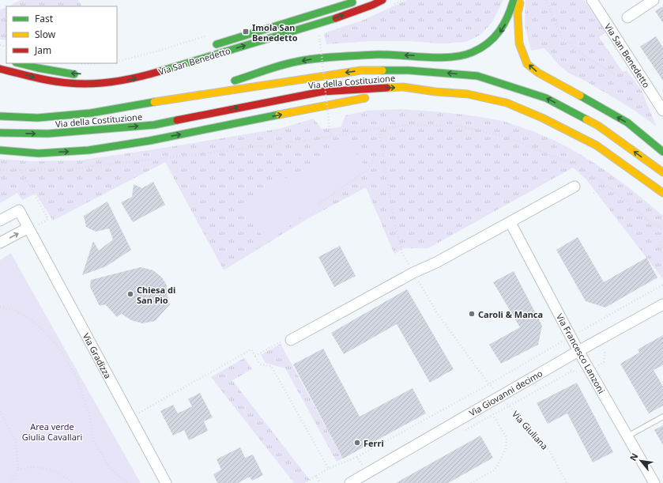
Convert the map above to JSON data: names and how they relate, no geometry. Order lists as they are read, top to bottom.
{
  "streets": {
    "main road": ["Via San Benedetto", "Via della Costituzione"],
    "street": ["Via Francesco Lanzoni", "Via Gradizza", "Via Giovanni decimo"],
    "path": ["Via Giuliana"]
  },
  "crossings": [
    ["Via Francesco Lanzoni", "Via Giovanni decimo"],
    ["Via Giovanni decimo", "Via Giuliana"]
  ],
  "parks": ["Area verde Giulia Cavallari"],
  "places": {
    "transit": ["Imola San Benedetto"],
    "other": ["Chiesa di San Pio", "Caroli & Manca", "Ferri"]
  },
  "legend": ["Fast", "Slow", "Jam"],
  "north": "top left"
}
